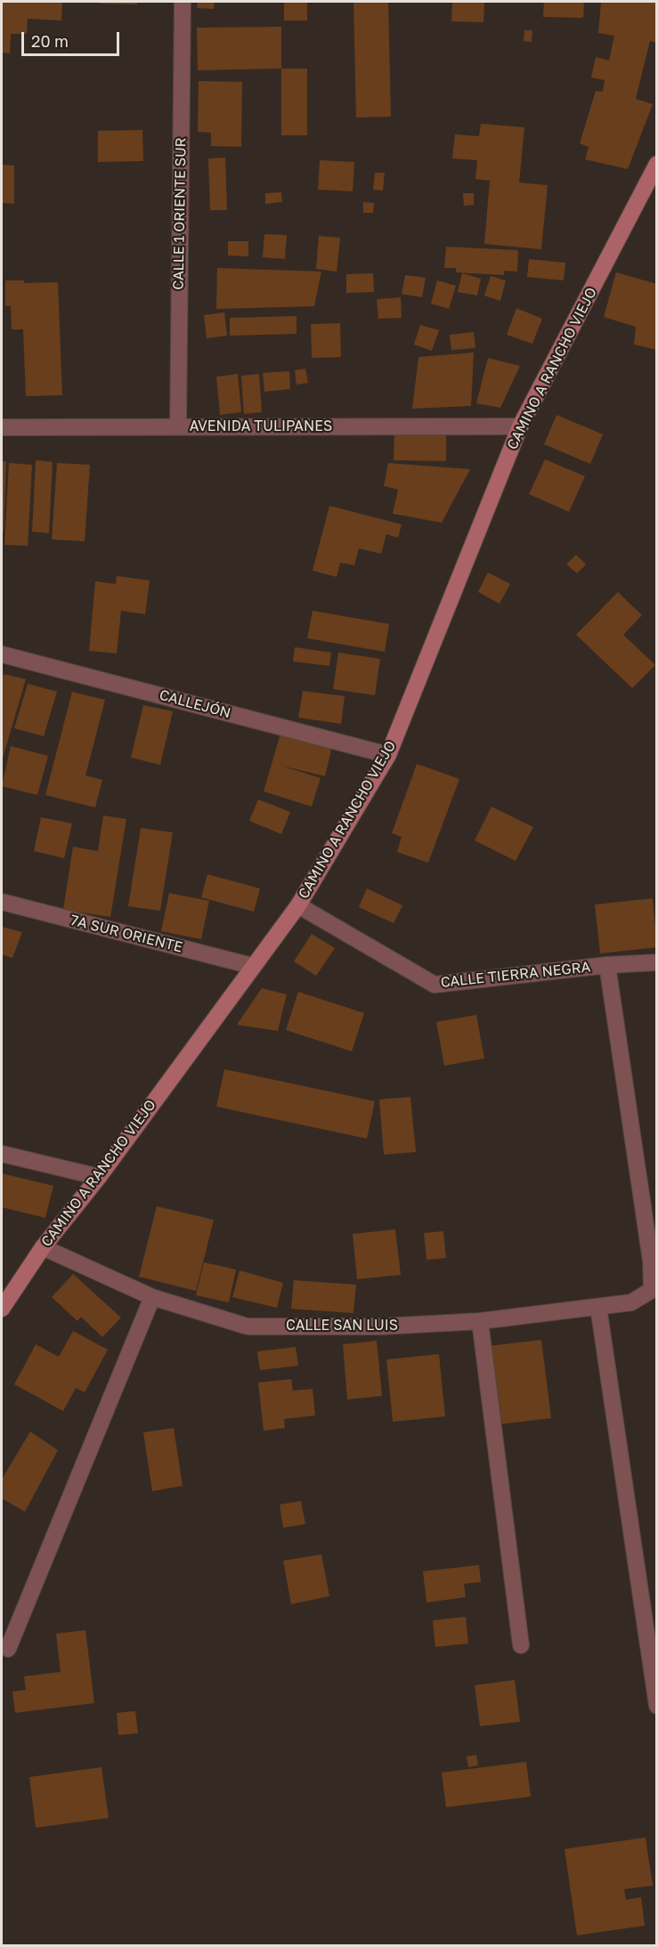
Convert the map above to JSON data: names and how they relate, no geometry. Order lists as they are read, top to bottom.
{
  "streets": {
    "street": [
      "CALLE 1 ORIENTE SUR",
      "CAMINO A RANCHO VIEJO",
      "AVENIDA TULIPANES",
      "CALLEJÓN",
      "7A SUR ORIENTE",
      "CALLE TIERRA NEGRA",
      "CALLE SAN LUIS"
    ]
  },
  "crossings": [
    ["CALLE 1 ORIENTE SUR", "AVENIDA TULIPANES"],
    ["CAMINO A RANCHO VIEJO", "AVENIDA TULIPANES"],
    ["CAMINO A RANCHO VIEJO", "CALLEJÓN"],
    ["CAMINO A RANCHO VIEJO", "7A SUR ORIENTE"],
    ["CAMINO A RANCHO VIEJO", "CALLE TIERRA NEGRA"],
    ["CAMINO A RANCHO VIEJO", "CALLE SAN LUIS"],
    ["CALLE TIERRA NEGRA", "CALLE SAN LUIS"]
  ],
  "scale_bar": "20 m"
}
